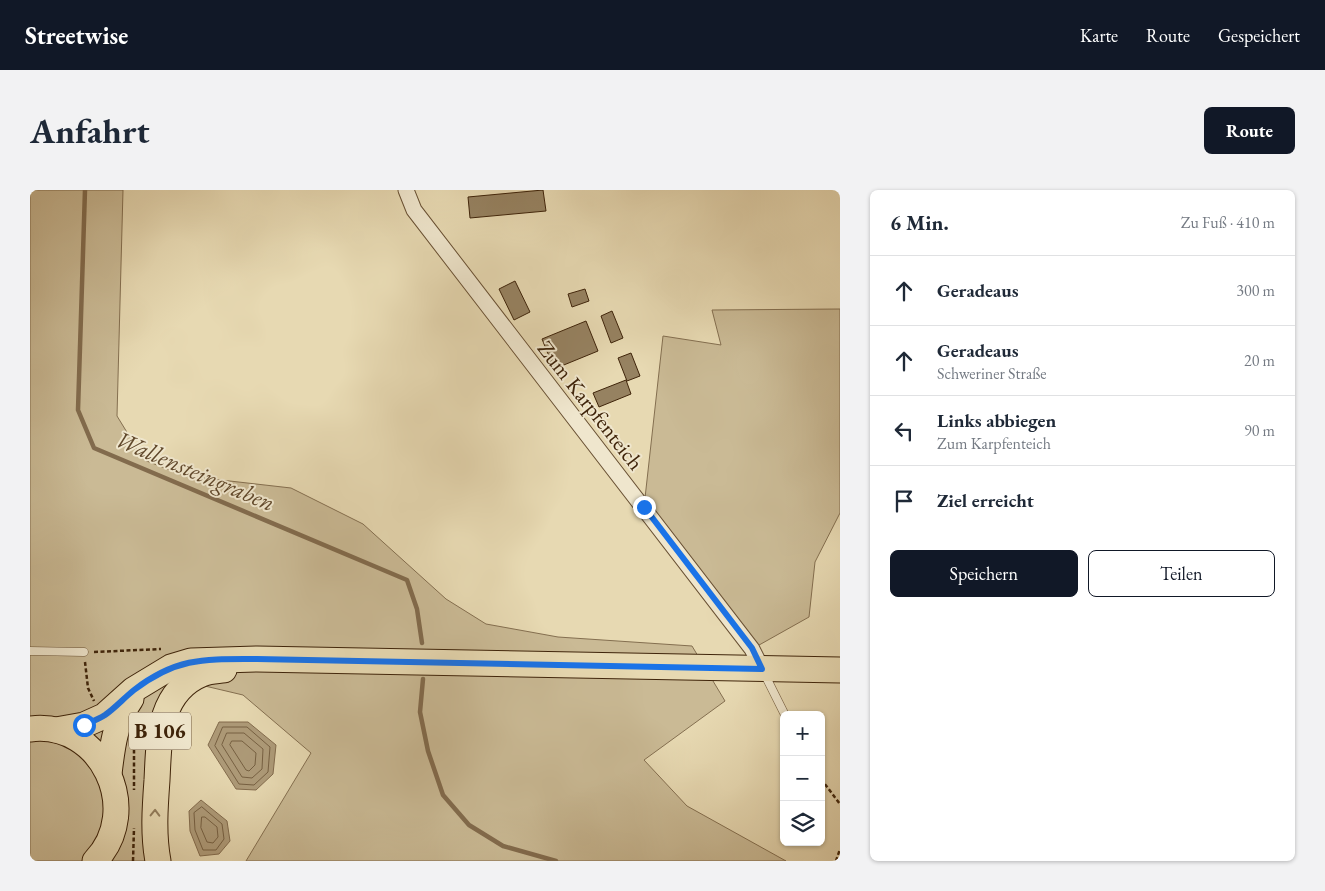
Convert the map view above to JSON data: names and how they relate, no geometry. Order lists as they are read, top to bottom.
{
  "streets": {
    "main road": ["B 106"],
    "street": ["Zum Karpfenteich"]
  },
  "crossings": [
    ["Zum Karpfenteich", "B 106"]
  ],
  "water": ["Wallensteingraben"],
  "page": {
    "header": "Streetwise",
    "nav": ["Karte", "Route", "Gespeichert"],
    "buttons": [
      "Route",
      ["Speichern", "Teilen"]
    ],
    "title": "Anfahrt",
    "heading": ["6 Min.", "Zu Fuß · 410 m"],
    "list": [
      ["Geradeaus", "300 m"],
      ["Geradeaus", "Schweriner Straße", "20 m"],
      ["Links abbiegen", "Zum Karpfenteich", "90 m"],
      "Ziel erreicht"
    ],
    "map_buttons": ["+", "−"]
  }
}
